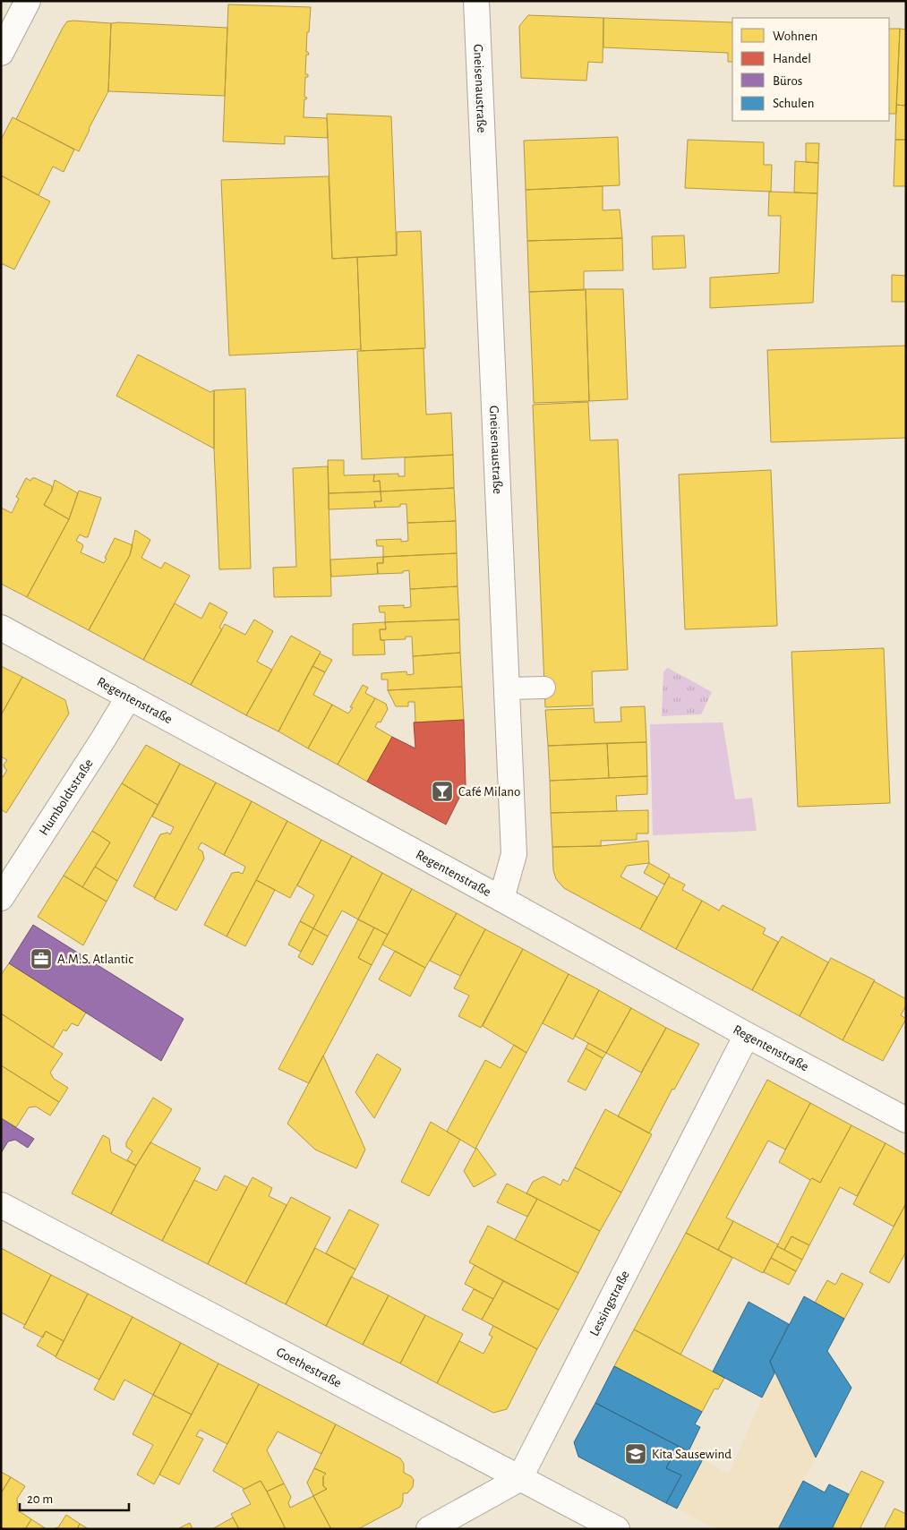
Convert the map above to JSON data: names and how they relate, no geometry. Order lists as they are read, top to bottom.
{
  "streets": {
    "street": [
      "Gneisenaustraße",
      "Regentenstraße",
      "Humboldtstraße",
      "Lessingstraße",
      "Goethestraße"
    ]
  },
  "crossings": [
    ["Gneisenaustraße", "Regentenstraße"],
    ["Regentenstraße", "Humboldtstraße"],
    ["Regentenstraße", "Lessingstraße"],
    ["Lessingstraße", "Goethestraße"]
  ],
  "places": {
    "bar": ["Café Milano"],
    "office": ["A.M.S. Atlantic"],
    "school or university": ["Kita Sausewind"]
  },
  "legend": [
    "Wohnen",
    "Handel",
    "Büros",
    "Schulen"
  ],
  "scale_bar": "20 m"
}
